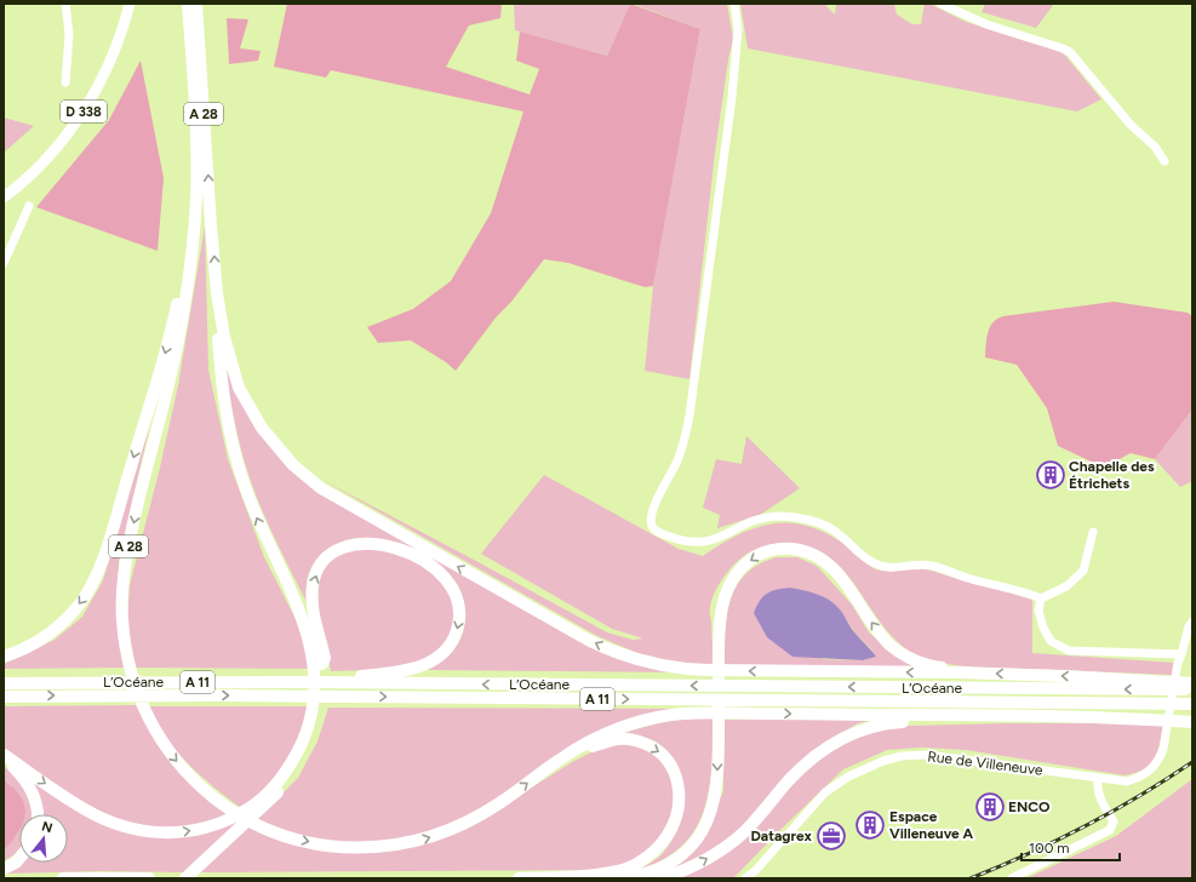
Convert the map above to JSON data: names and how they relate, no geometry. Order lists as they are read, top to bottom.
{
  "streets": {
    "highway": ["A 28", "L’Océane", "A 11"],
    "main road": ["D 338"],
    "street": ["Rue de Villeneuve"]
  },
  "places": {
    "building": ["Chapelle des Étrichets", "ENCO", "Espace Villeneuve A"],
    "office": ["Datagrex"]
  },
  "scale_bar": "100 m",
  "north": "top"
}
